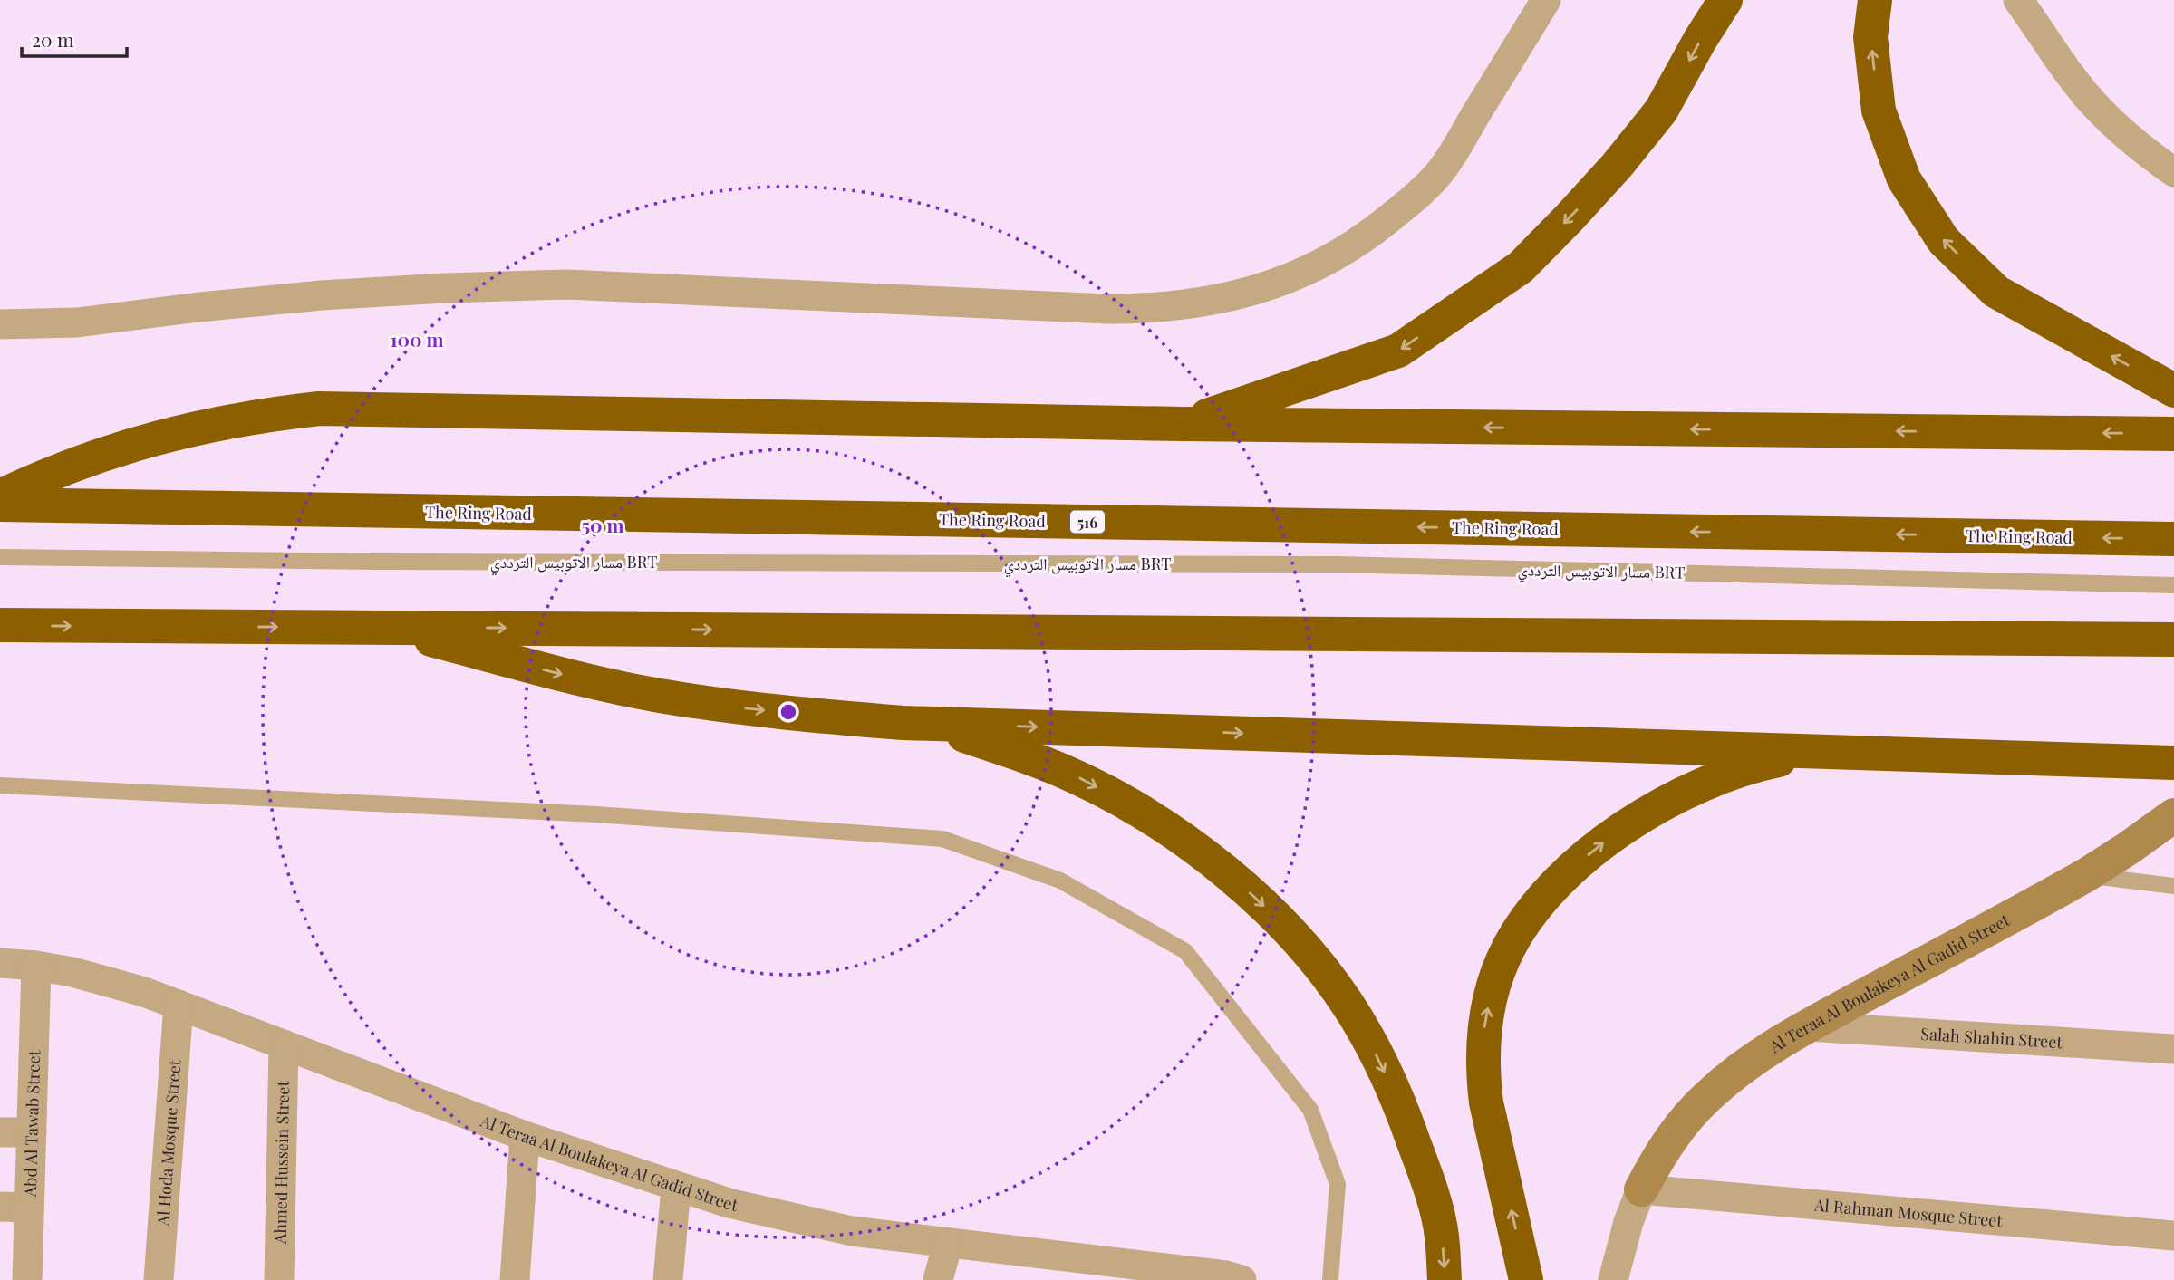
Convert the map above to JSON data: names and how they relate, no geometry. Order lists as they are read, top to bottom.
{
  "streets": {
    "highway": ["The Ring Road", "516"],
    "street": [
      "Al Teraa Al Boulakeya Al Gadid Street",
      "Salah Shahin Street",
      "Abd Al Tawab Street",
      "Al Hoda Mosque Street",
      "Ahmed Hussein Street",
      "Al Rahman Mosque Street"
    ],
    "lane": ["مسار الاتوبيس الترددي BRT"]
  },
  "crossings": [
    ["Al Teraa Al Boulakeya Al Gadid Street", "Salah Shahin Street"],
    ["Al Teraa Al Boulakeya Al Gadid Street", "Abd Al Tawab Street"],
    ["Al Teraa Al Boulakeya Al Gadid Street", "Al Hoda Mosque Street"],
    ["Al Teraa Al Boulakeya Al Gadid Street", "Ahmed Hussein Street"],
    ["Al Teraa Al Boulakeya Al Gadid Street", "Al Rahman Mosque Street"]
  ],
  "scale_bar": "20 m",
  "rings": ["100 m", "50 m"]
}
